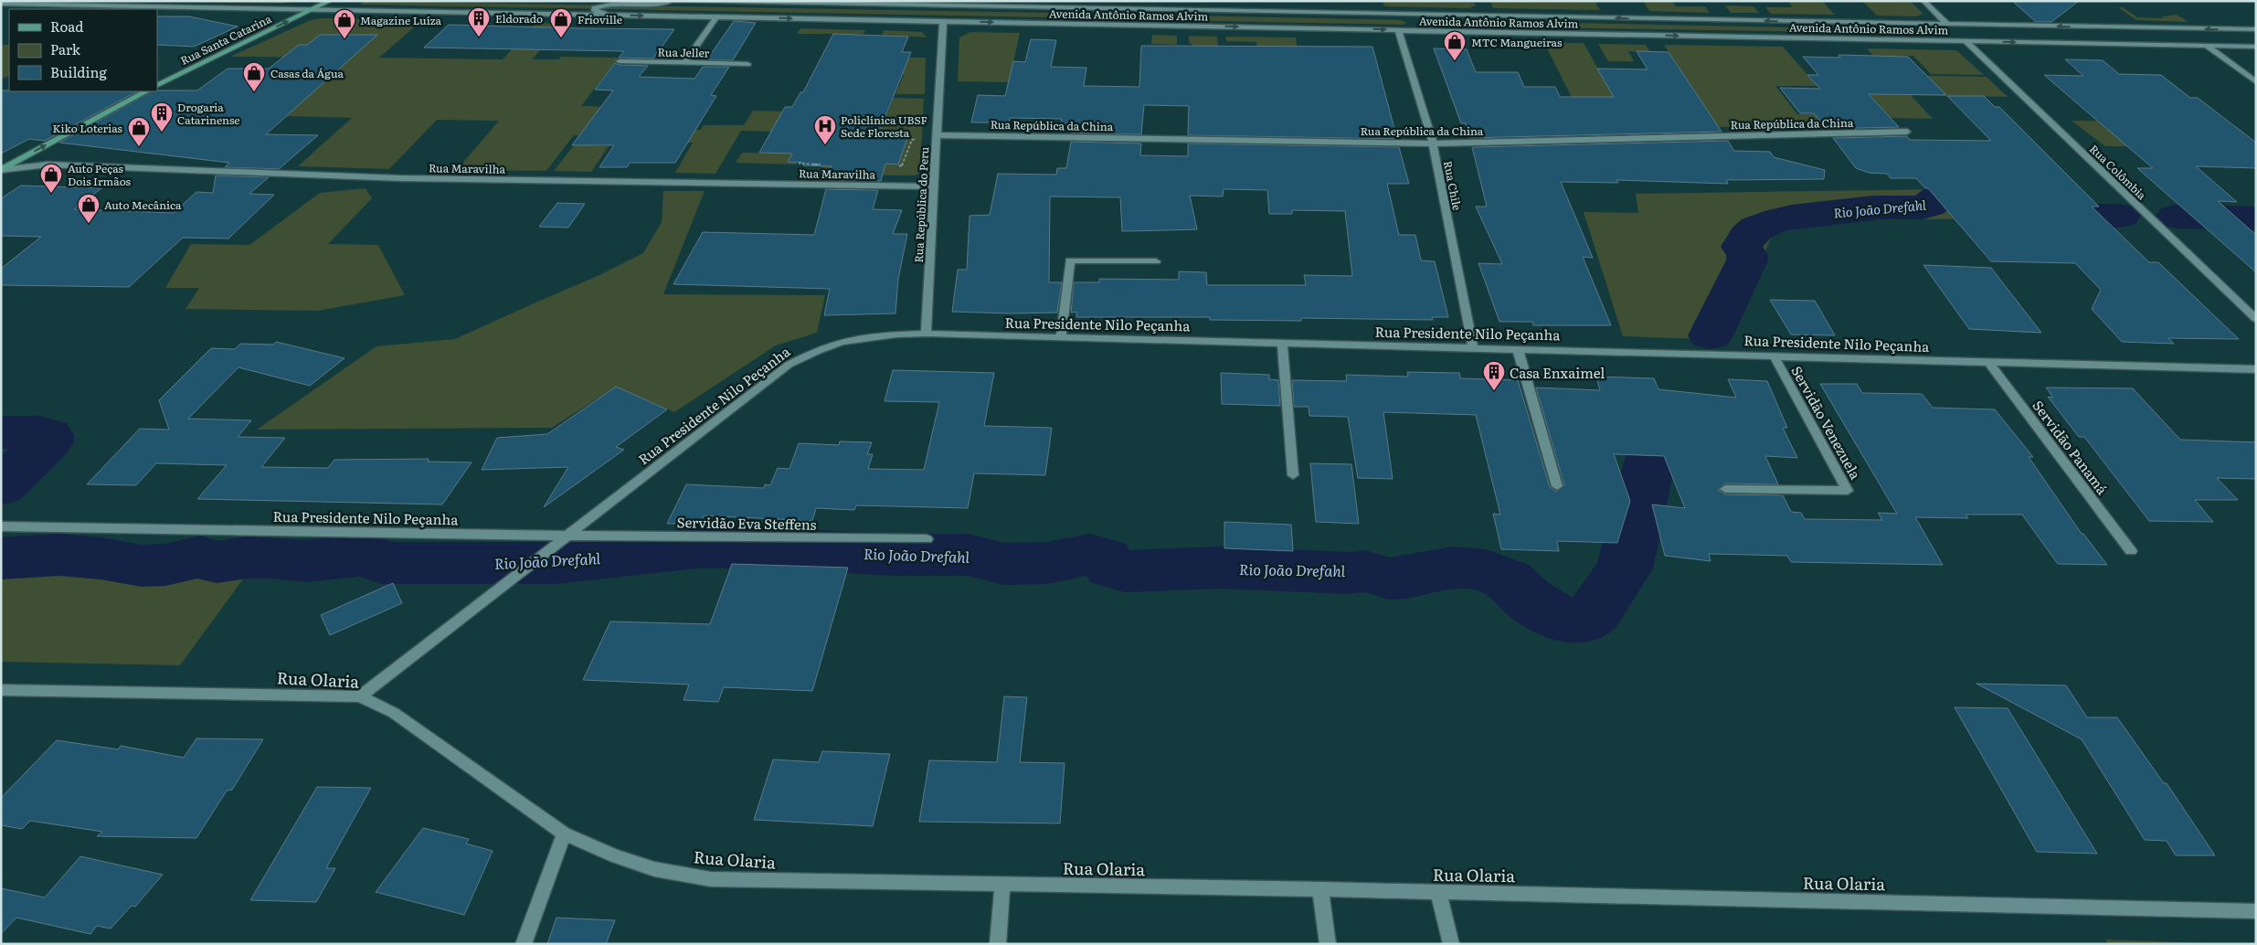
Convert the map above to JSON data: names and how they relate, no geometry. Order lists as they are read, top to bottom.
{
  "streets": {
    "main road": ["Rua Santa Catarina"],
    "street": [
      "Avenida Antônio Ramos Alvim",
      "Rua Jeller",
      "Rua República da China",
      "Rua Maravilha",
      "Rua Colômbia",
      "Rua Chile",
      "Rua República do Peru",
      "Rua Presidente Nilo Peçanha",
      "Servidão Venezuela",
      "Servidão Panamá",
      "Servidão Eva Steffens",
      "Rua Olaria"
    ]
  },
  "crossings": [
    ["Avenida Antônio Ramos Alvim", "Rua Santa Catarina"],
    ["Avenida Antônio Ramos Alvim", "Rua Colômbia"],
    ["Avenida Antônio Ramos Alvim", "Rua Chile"],
    ["Avenida Antônio Ramos Alvim", "Rua República do Peru"],
    ["Rua República da China", "Rua Chile"],
    ["Rua República da China", "Rua República do Peru"],
    ["Rua Maravilha", "Rua República do Peru"],
    ["Rua Chile", "Rua Presidente Nilo Peçanha"],
    ["Rua República do Peru", "Rua Presidente Nilo Peçanha"],
    ["Rua Presidente Nilo Peçanha", "Servidão Venezuela"],
    ["Rua Presidente Nilo Peçanha", "Servidão Panamá"],
    ["Rua Presidente Nilo Peçanha", "Servidão Eva Steffens"]
  ],
  "one_way": ["Rua Santa Catarina"],
  "water": ["Rio João Drefahl"],
  "places": {
    "building": ["Eldorado", "Drogaria Catarinense", "Casa Enxaimel"],
    "shop": [
      "Frioville",
      "Magazine Luíza",
      "MTC Mangueiras",
      "Casas da Água",
      "Kiko Loterias",
      "Auto Peças Dois Irmãos",
      "Auto Mecânica"
    ],
    "hospital": ["Policlínica UBSF Sede Floresta"]
  },
  "legend": ["Road", "Park", "Building"]
}
